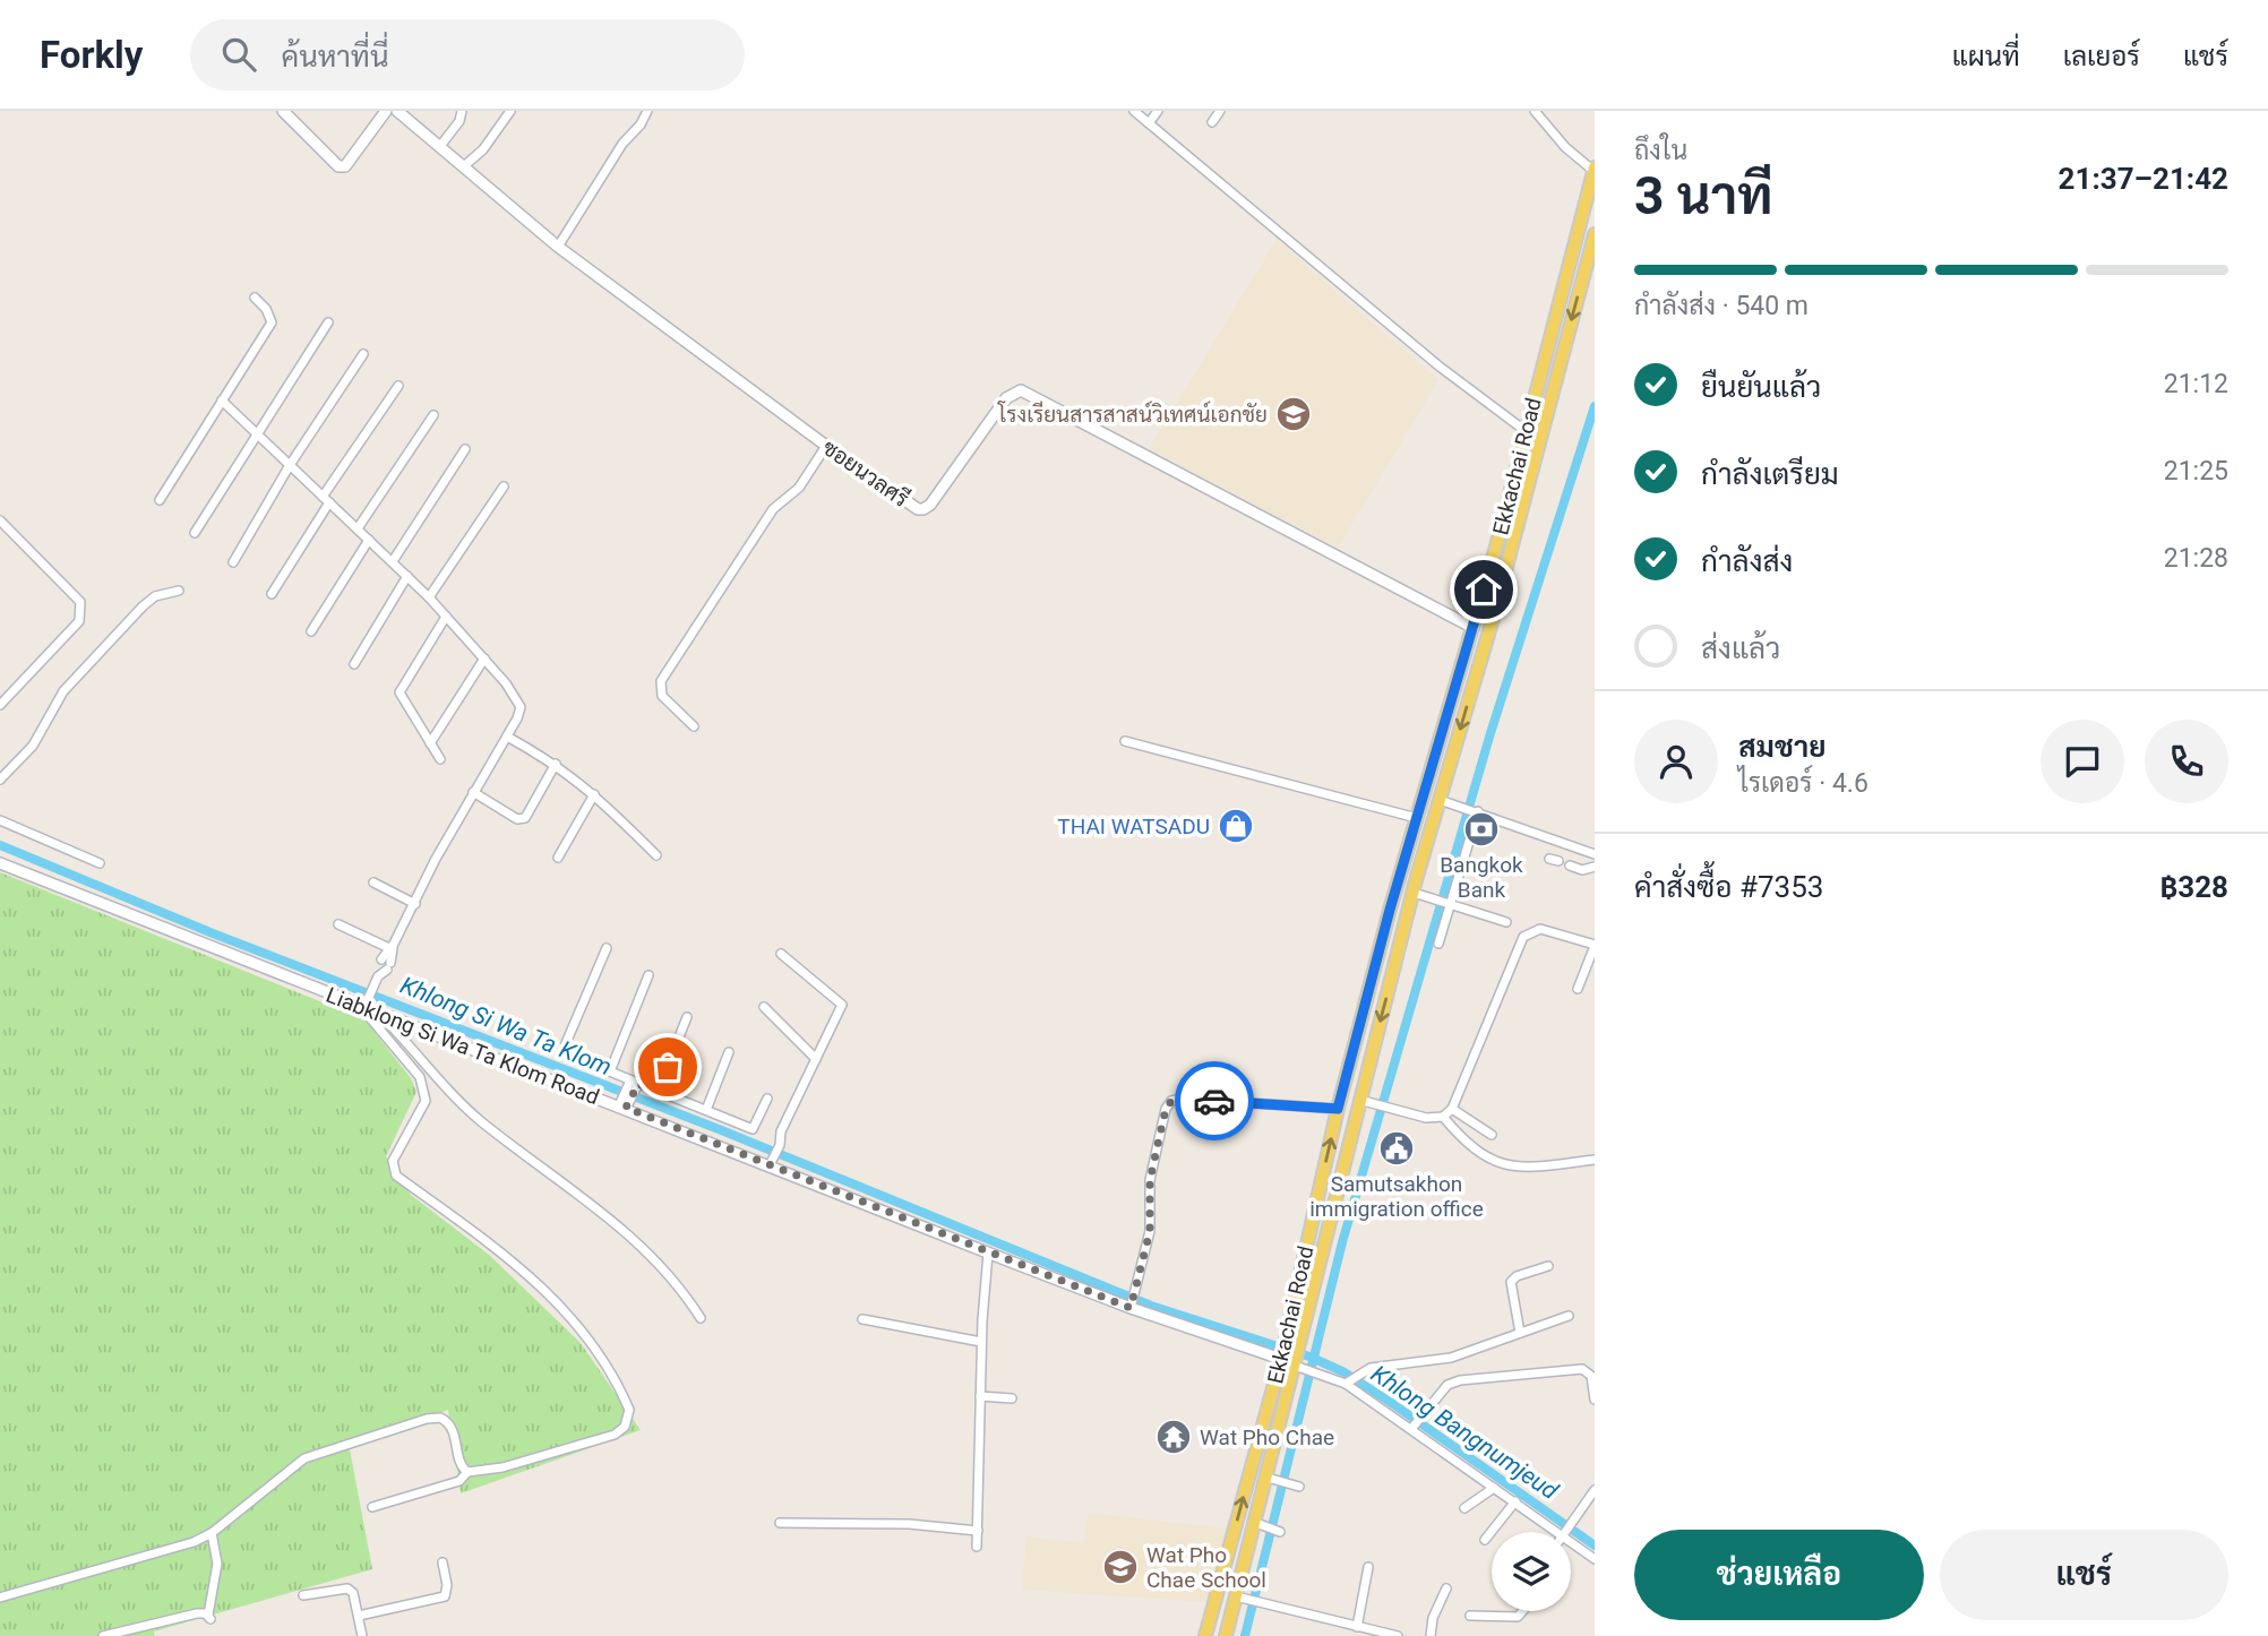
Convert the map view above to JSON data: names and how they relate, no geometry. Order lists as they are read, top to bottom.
{
  "streets": {
    "main road": ["Ekkachai Road"],
    "street": ["ซอยนวลศรี", "Liabklong Si Wa Ta Klom Road"]
  },
  "crossings": [
    ["Ekkachai Road", "ซอยนวลศรี"],
    ["Ekkachai Road", "Liabklong Si Wa Ta Klom Road"]
  ],
  "water": ["Khlong Si Wa Ta Klom", "Khlong Bangnumjeud"],
  "places": {
    "school or university": ["โรงเรียนสารสาสน์วิเทศน์เอกชัย", "Wat Pho Chae School"],
    "shop": ["THAI WATSADU"],
    "bank": ["Bangkok Bank"],
    "public building": ["Samutsakhon immigration office"],
    "temple": ["Wat Pho Chae"]
  },
  "page": {
    "header": "Forkly",
    "search": "ค้นหาที่นี่",
    "nav": ["แผนที่", "เลเยอร์", "แชร์"],
    "heading": ["3 นาที", "ถึงใน", "21:37–21:42"],
    "panel": [
      "สมชาย",
      "ไรเดอร์ · 4.6",
      "คำสั่งซื้อ #7353",
      "฿328"
    ],
    "bar": "กำลังส่ง · 540 m",
    "list": [
      ["ยืนยันแล้ว", "21:12"],
      ["กำลังเตรียม", "21:25"],
      ["กำลังส่ง", "21:28"],
      "ส่งแล้ว"
    ],
    "buttons": ["ช่วยเหลือ", "แชร์"]
  }
}
